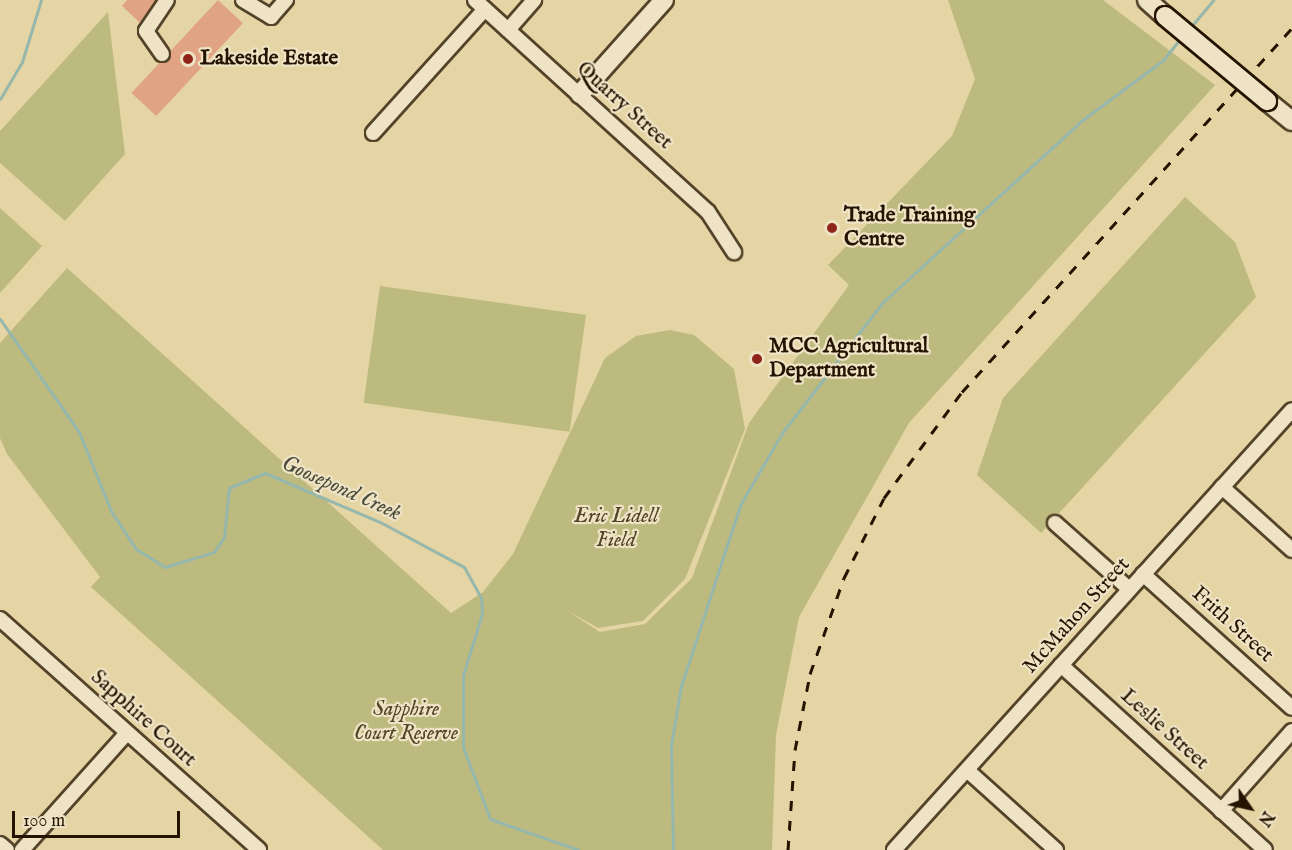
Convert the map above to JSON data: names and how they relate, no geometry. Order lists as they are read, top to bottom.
{
  "streets": {
    "street": [
      "Quarry Street",
      "McMahon Street",
      "Frith Street",
      "Sapphire Court",
      "Leslie Street"
    ]
  },
  "crossings": [
    ["McMahon Street", "Frith Street"],
    ["McMahon Street", "Leslie Street"]
  ],
  "water": ["Goosepond Creek"],
  "parks": ["Eric Lidell Field", "Sapphire Court Reserve"],
  "places": ["Lakeside Estate", "Trade Training Centre", "MCC Agricultural Department"],
  "scale_bar": "100 m",
  "north": "bottom right"
}
